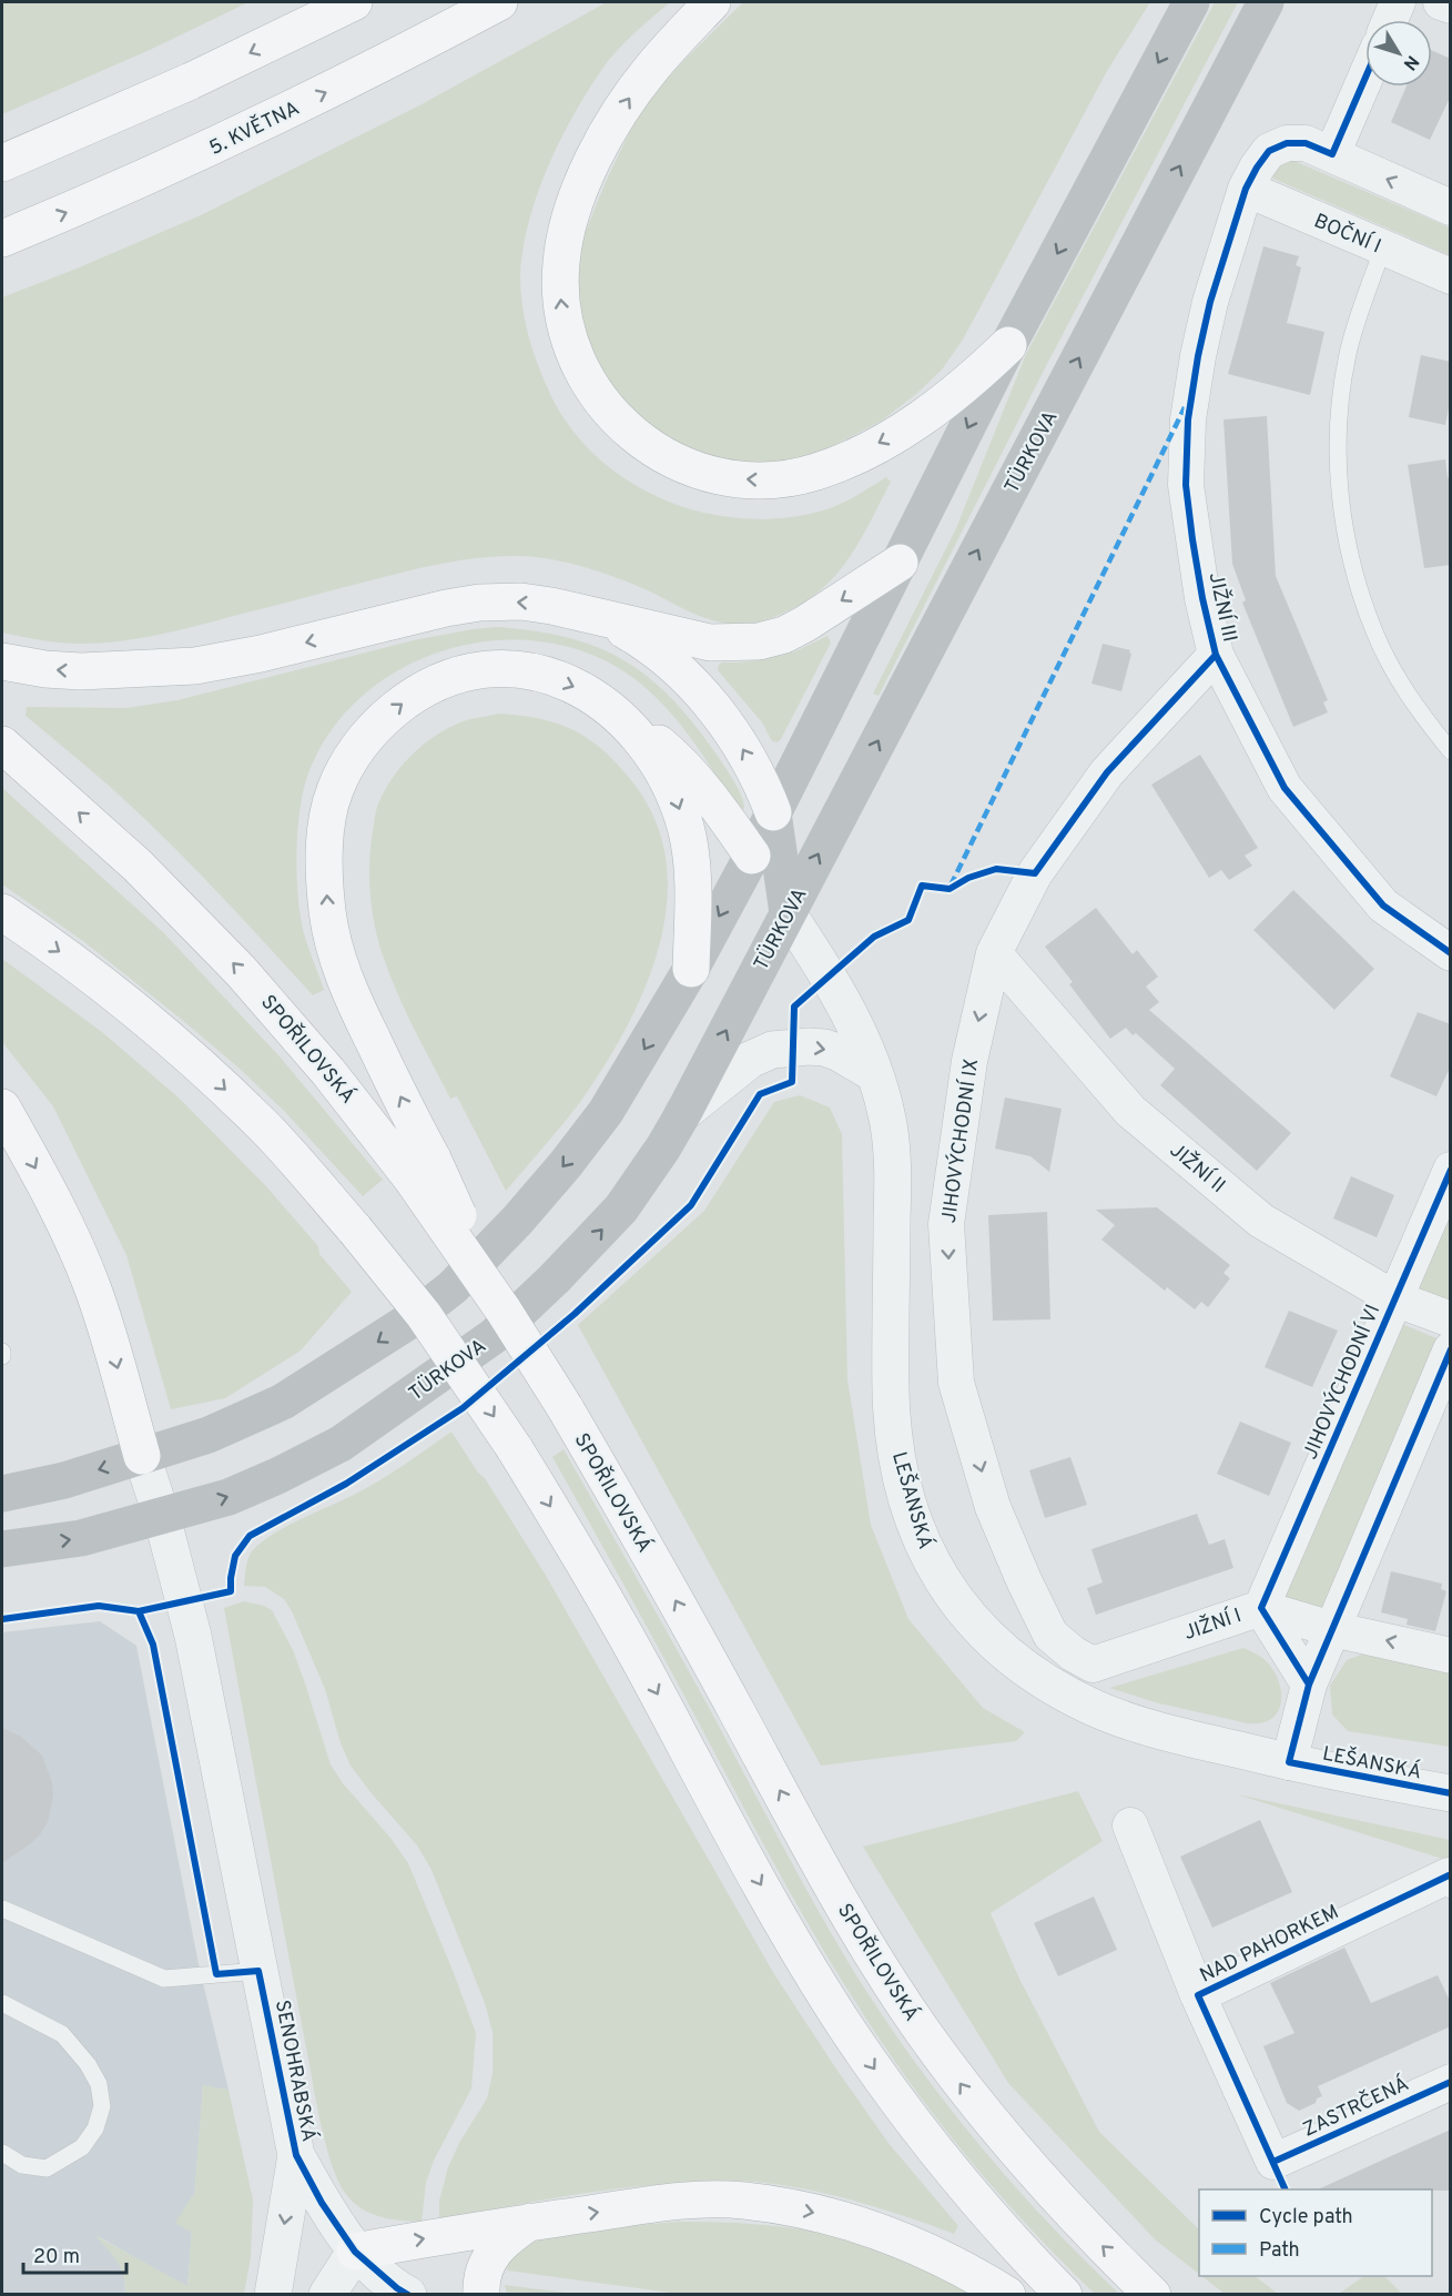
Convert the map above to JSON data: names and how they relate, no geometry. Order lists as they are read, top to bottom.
{
  "streets": {
    "highway": ["5. KVĚTNA", "SPOŘILOVSKÁ"],
    "main road": ["TÜRKOVA"],
    "street": [
      "BOČNÍ I",
      "JIŽNÍ III",
      "JIHOVÝCHODNÍ IX",
      "JIŽNÍ II",
      "JIHOVÝCHODNÍ VI",
      "LEŠANSKÁ",
      "JIŽNÍ I",
      "NAD PAHORKEM",
      "SENOHRABSKÁ",
      "ZASTRČENÁ"
    ]
  },
  "crossings": [
    ["BOČNÍ I", "JIŽNÍ III"],
    ["TÜRKOVA", "LEŠANSKÁ"],
    ["TÜRKOVA", "SENOHRABSKÁ"],
    ["JIŽNÍ III", "JIHOVÝCHODNÍ IX"],
    ["JIHOVÝCHODNÍ IX", "JIŽNÍ II"],
    ["JIHOVÝCHODNÍ IX", "JIŽNÍ I"],
    ["JIŽNÍ II", "JIHOVÝCHODNÍ VI"],
    ["JIHOVÝCHODNÍ VI", "JIŽNÍ I"],
    ["NAD PAHORKEM", "ZASTRČENÁ"]
  ],
  "one_way": ["JIHOVÝCHODNÍ IX"],
  "legend": ["Cycle path", "Path"],
  "scale_bar": "20 m",
  "north": "bottom right"
}
